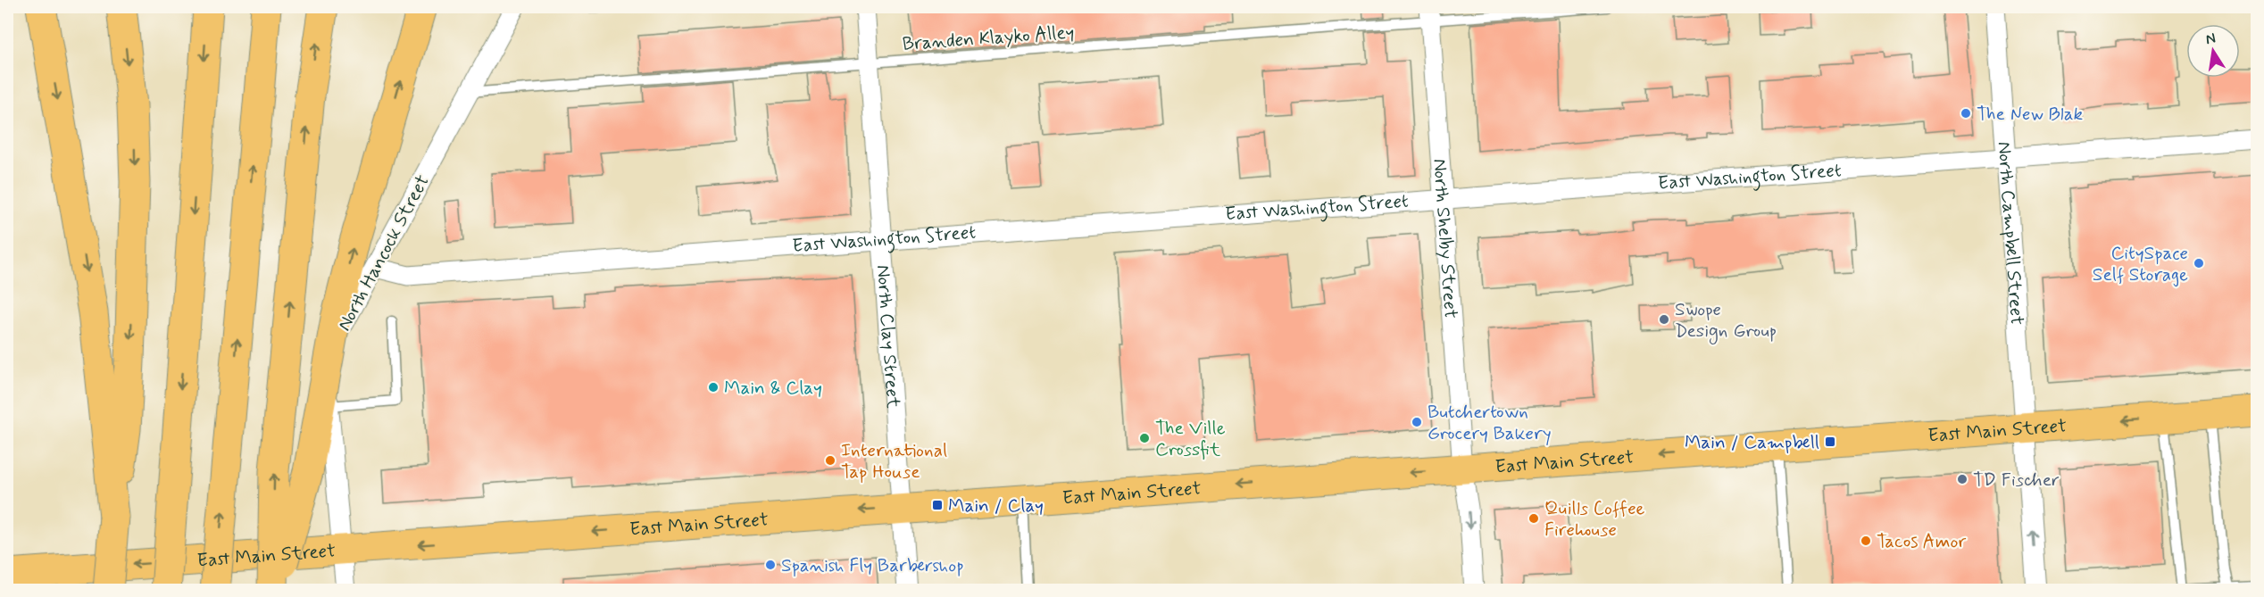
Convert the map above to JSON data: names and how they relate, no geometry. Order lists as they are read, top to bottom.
{
  "streets": {
    "main road": ["East Main Street"],
    "street": [
      "East Washington Street",
      "North Campbell Street",
      "North Shelby Street",
      "North Hancock Street",
      "North Clay Street"
    ],
    "lane": ["Branden Klayko Alley"]
  },
  "crossings": [
    ["Branden Klayko Alley", "North Shelby Street"],
    ["Branden Klayko Alley", "North Hancock Street"],
    ["Branden Klayko Alley", "North Clay Street"],
    ["East Washington Street", "North Campbell Street"],
    ["East Washington Street", "North Shelby Street"],
    ["East Washington Street", "North Hancock Street"],
    ["East Washington Street", "North Clay Street"],
    ["North Campbell Street", "East Main Street"],
    ["North Shelby Street", "East Main Street"],
    ["North Hancock Street", "East Main Street"],
    ["North Clay Street", "East Main Street"]
  ],
  "one_way": ["East Main Street"],
  "places": {
    "other": [
      "The New Blak",
      "CitySpace Self Storage",
      "Swope Design Group",
      "Main & Clay",
      "Butchertown Grocery Bakery",
      "The Ville Crossfit",
      "International Tap House",
      "TD Fischer",
      "Quills Coffee Firehouse",
      "Tacos Amor",
      "Spanish Fly Barbershop"
    ],
    "transit": ["Main / Campbell", "Main / Clay"]
  },
  "north": "top"
}
